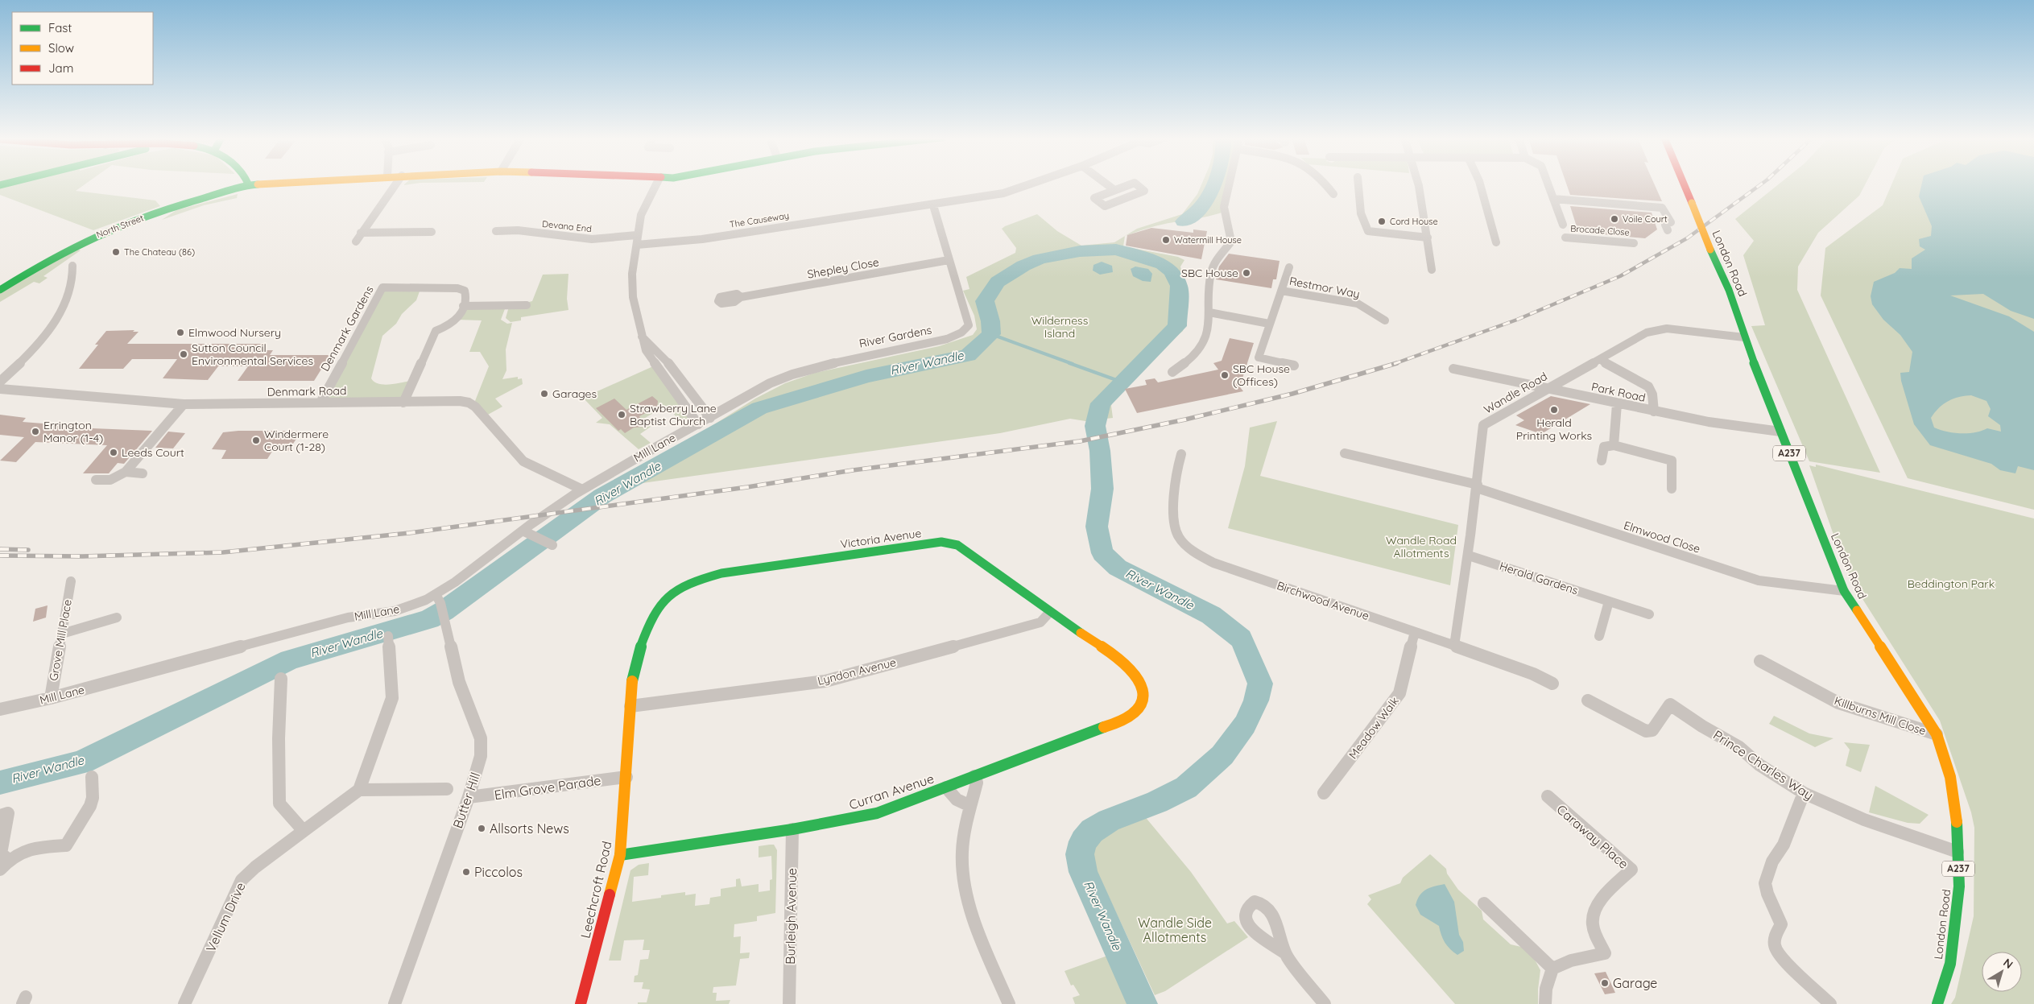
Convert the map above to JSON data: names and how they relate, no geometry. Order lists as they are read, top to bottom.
{
  "streets": {
    "main road": [
      "North Street",
      "London Road",
      "A237",
      "Victoria Avenue",
      "Curran Avenue",
      "Leechcroft Road"
    ],
    "street": [
      "The Causeway",
      "Devana End",
      "Brocade Close",
      "Shepley Close",
      "Restmor Way",
      "Denmark Gardens",
      "River Gardens",
      "Denmark Road",
      "Park Road",
      "Wandle Road",
      "Mill Lane",
      "Elmwood Close",
      "Herald Gardens",
      "Birchwood Avenue",
      "Grove Mill Place",
      "Lyndon Avenue",
      "Killburns Mill Close",
      "Meadow Walk",
      "Prince Charles Way",
      "Elm Grove Parade",
      "Butter Hill",
      "Caraway Place",
      "Burleigh Avenue",
      "Vellum Drive"
    ]
  },
  "crossings": [
    ["The Causeway", "River Gardens"],
    ["London Road", "Park Road"],
    ["London Road", "Wandle Road"],
    ["London Road", "Elmwood Close"],
    ["London Road", "Killburns Mill Close"],
    ["London Road", "Prince Charles Way"],
    ["Shepley Close", "River Gardens"],
    ["Denmark Gardens", "Denmark Road"],
    ["River Gardens", "Mill Lane"],
    ["Denmark Road", "Mill Lane"],
    ["Park Road", "Wandle Road"],
    ["Wandle Road", "Elmwood Close"],
    ["Wandle Road", "Herald Gardens"],
    ["Wandle Road", "Birchwood Avenue"],
    ["Mill Lane", "Grove Mill Place"],
    ["Mill Lane", "Butter Hill"],
    ["Victoria Avenue", "Lyndon Avenue"],
    ["Victoria Avenue", "Curran Avenue"],
    ["Victoria Avenue", "Leechcroft Road"],
    ["Birchwood Avenue", "Meadow Walk"],
    ["Lyndon Avenue", "Leechcroft Road"],
    ["Elm Grove Parade", "Butter Hill"],
    ["Elm Grove Parade", "Leechcroft Road"],
    ["Curran Avenue", "Leechcroft Road"],
    ["Curran Avenue", "Burleigh Avenue"]
  ],
  "water": ["River Wandle"],
  "parks": [
    "Wilderness Island",
    "Wandle Road Allotments",
    "Beddington Park",
    "Wandle Side Allotments"
  ],
  "places": [
    "Voile Court",
    "Cord House",
    "Watermill House",
    "The Chateau (86)",
    "SBC House",
    "Elmwood Nursery",
    "Sutton Council Environmental Services",
    "SBC House (Offices)",
    "Garages",
    "Herald Printing Works",
    "Strawberry Lane Baptist Church",
    "Errington Manor (1-4)",
    "Windermere Court (1-28)",
    "Leeds Court",
    "Allsorts News",
    "Piccolos",
    "Garage"
  ],
  "legend": ["Fast", "Slow", "Jam"],
  "north": "top right"
}
